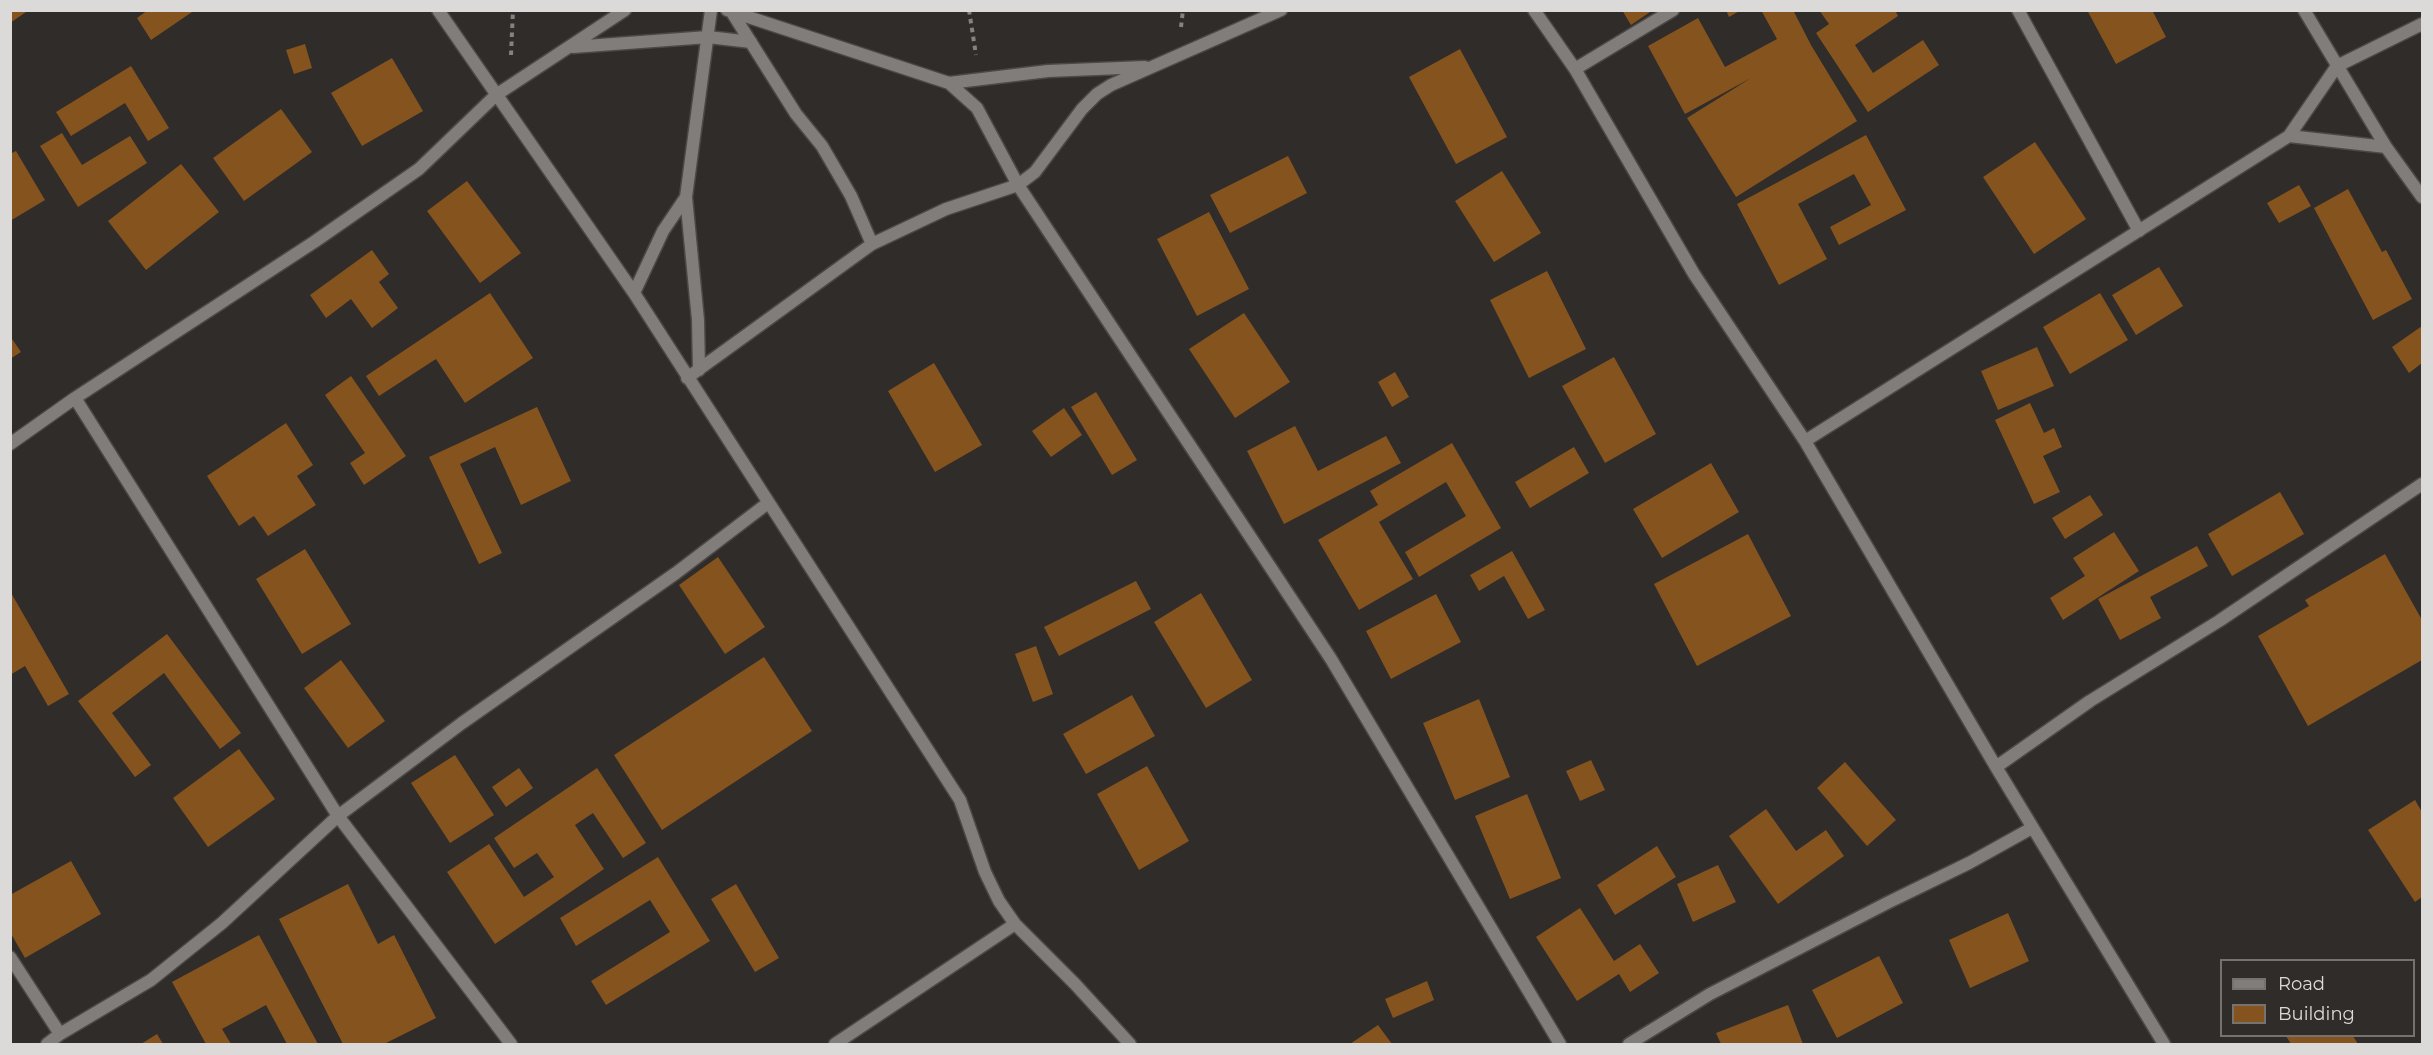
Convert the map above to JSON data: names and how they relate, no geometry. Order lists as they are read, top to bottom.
{
  "legend": ["Road", "Building"]
}
